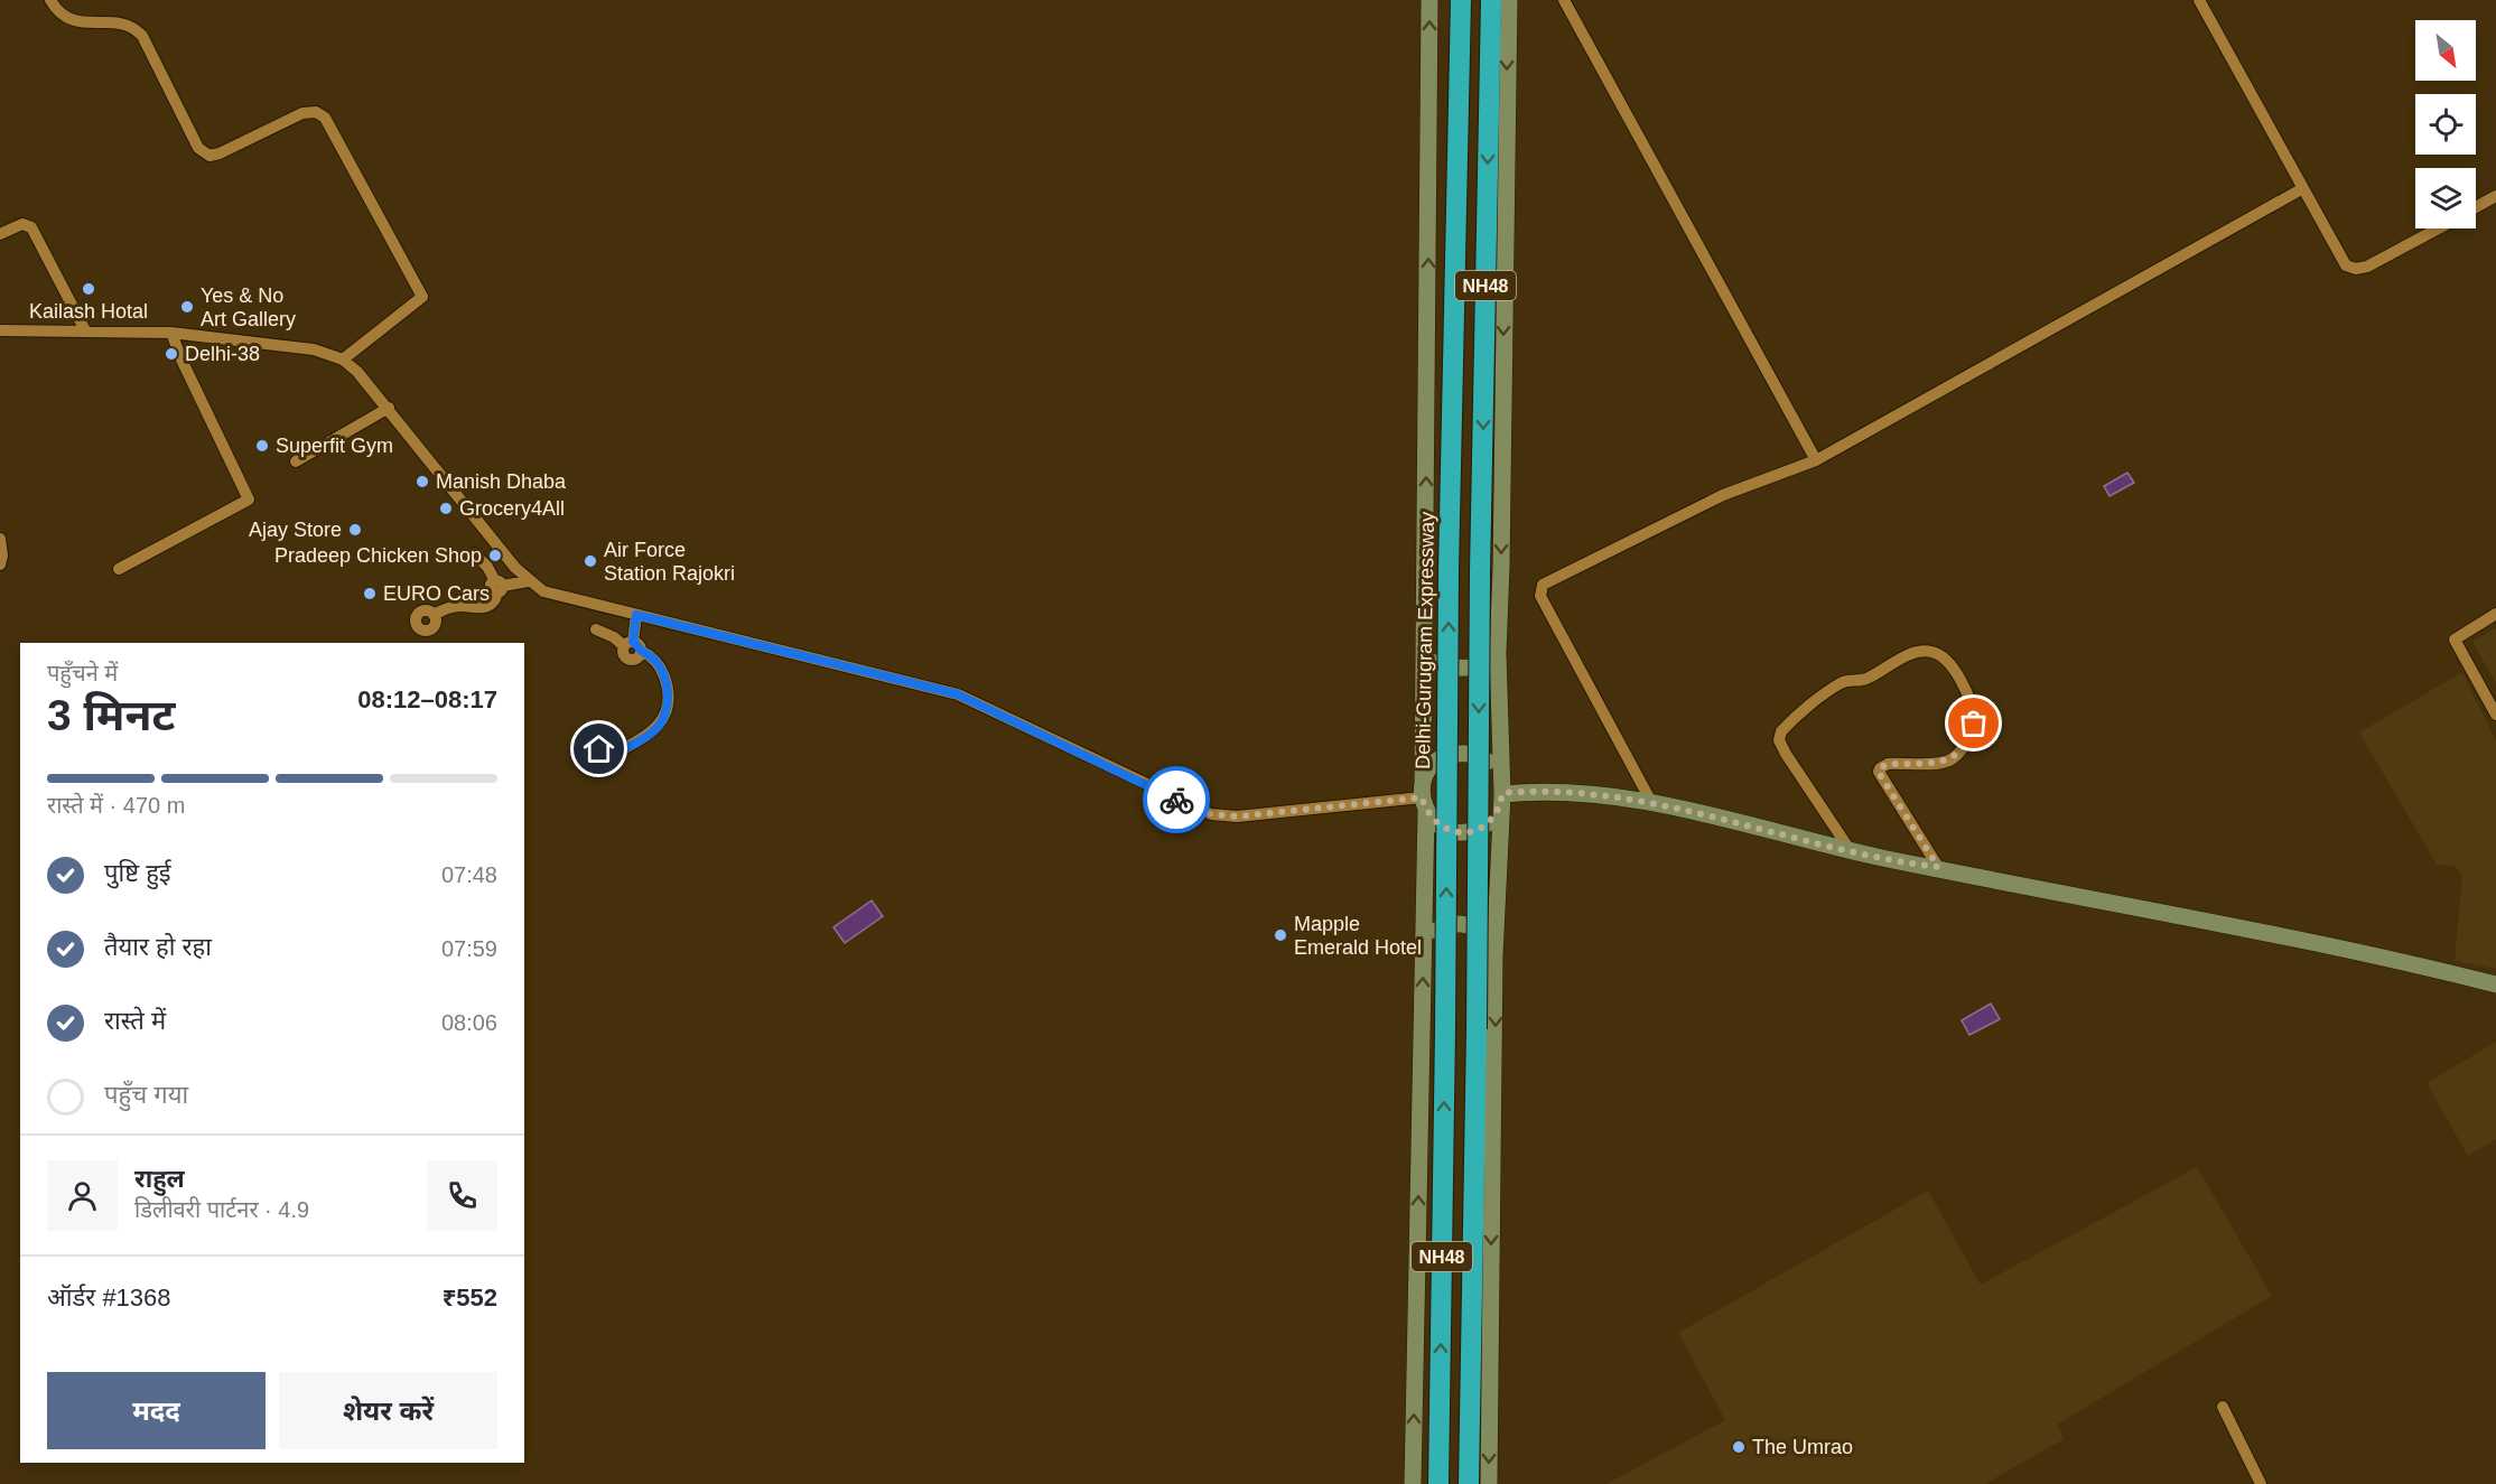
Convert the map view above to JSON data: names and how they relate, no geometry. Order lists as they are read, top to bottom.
{
  "streets": {
    "highway": ["NH48", "Delhi-Gurugram Expressway"]
  },
  "places": [
    "Kailash Hotal",
    "Yes & No Art Gallery",
    "Delhi-38",
    "Superfit Gym",
    "Manish Dhaba",
    "Grocery4All",
    "Ajay Store",
    "Pradeep Chicken Shop",
    "Air Force Station Rajokri",
    "EURO Cars",
    "Mapple Emerald Hotel",
    "The Umrao"
  ],
  "north": "bottom right",
  "page": {
    "heading": ["3 मिनट", "पहुँचने में", "08:12–08:17"],
    "panel": [
      "राहुल",
      "डिलीवरी पार्टनर · 4.9",
      "ऑर्डर #1368",
      "₹552"
    ],
    "bar": "रास्ते में · 470 m",
    "list": [
      ["पुष्टि हुई", "07:48"],
      ["तैयार हो रहा", "07:59"],
      ["रास्ते में", "08:06"],
      "पहुँच गया"
    ],
    "buttons": ["मदद", "शेयर करें"]
  }
}
